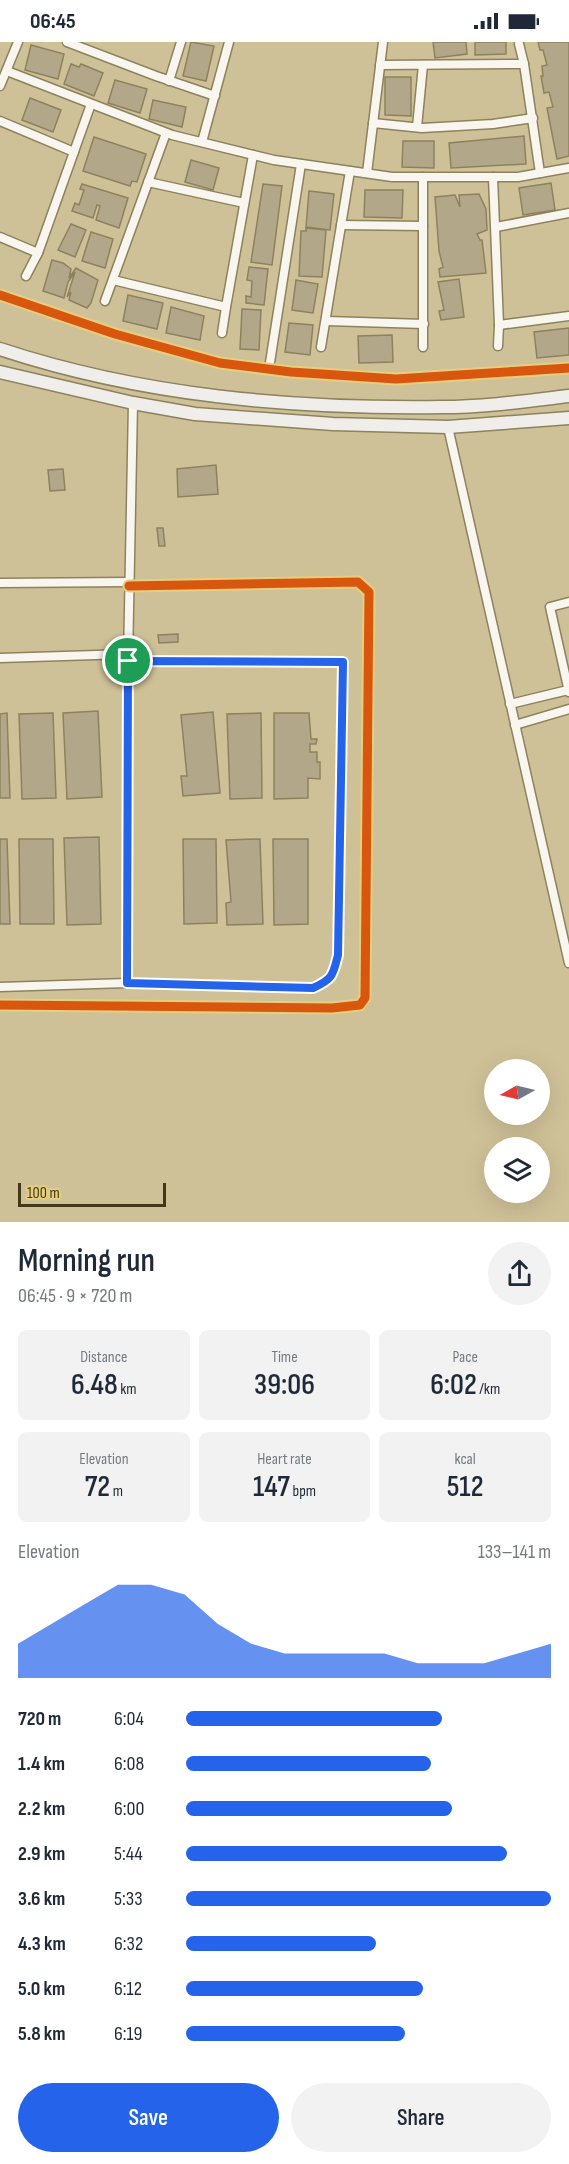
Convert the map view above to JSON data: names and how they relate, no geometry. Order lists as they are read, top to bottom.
{
  "scale_bar": "100 m",
  "north": "left",
  "page": {
    "status": "06:45",
    "scale": "100 m",
    "heading": ["Morning run", "06:45 · 9 × 720 m"],
    "stats": [
      ["Distance", "6.48 km"],
      ["Time", "39:06"],
      ["Pace", "6:02 /km"],
      ["Elevation", "72 m"],
      ["Heart rate", "147 bpm"],
      ["kcal", "512"]
    ],
    "chart": ["Elevation", "133–141 m"],
    "list": [
      {
        "name": "720 m",
        "note": "6:04"
      },
      {
        "name": "1.4 km",
        "note": "6:08"
      },
      {
        "name": "2.2 km",
        "note": "6:00"
      },
      {
        "name": "2.9 km",
        "note": "5:44"
      },
      {
        "name": "3.6 km",
        "note": "5:33"
      },
      {
        "name": "4.3 km",
        "note": "6:32"
      },
      {
        "name": "5.0 km",
        "note": "6:12"
      },
      {
        "name": "5.8 km",
        "note": "6:19"
      }
    ],
    "buttons": ["Save", "Share"]
  }
}
